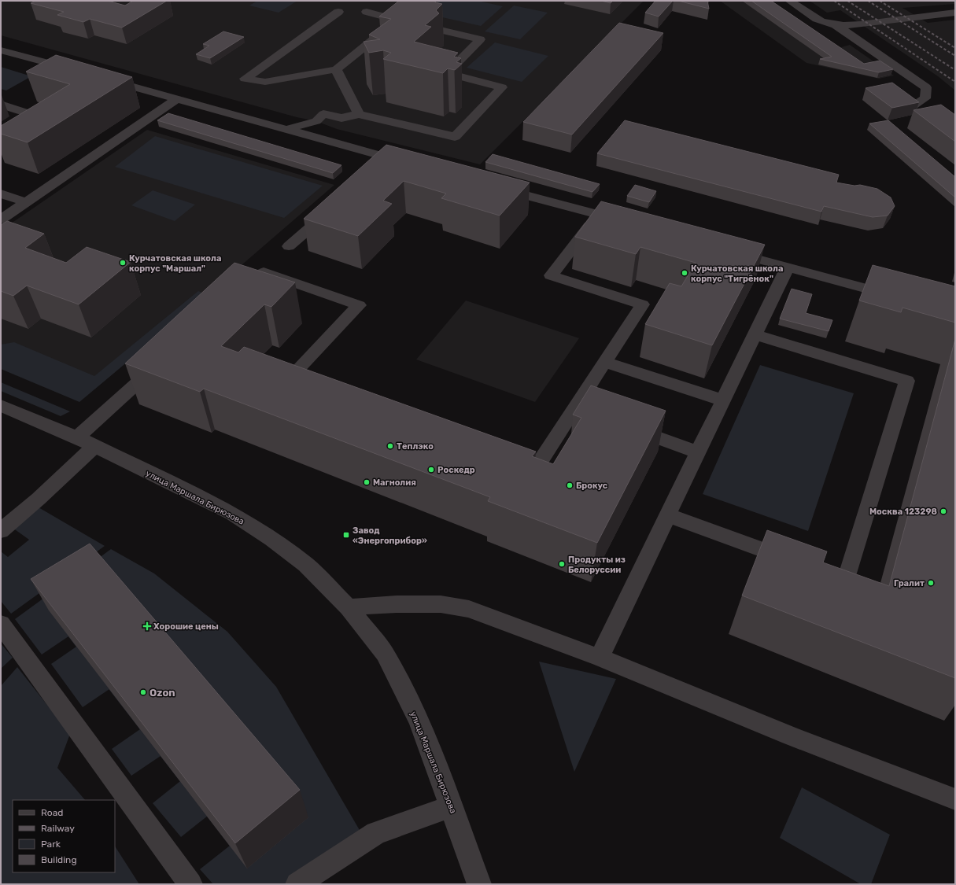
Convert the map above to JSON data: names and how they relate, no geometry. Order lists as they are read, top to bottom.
{
  "streets": {
    "street": ["улица Маршала Бирюзова"]
  },
  "places": {
    "other": [
      "Курчатовская школа корпус \"Маршал\"",
      "Курчатовская школа корпус \"Тигрёнок\"",
      "Теплэко",
      "Роскедр",
      "Магнолия",
      "Брокус",
      "Москва 123298",
      "Продукты из Белоруссии",
      "Гралит",
      "Ozon"
    ],
    "transit": ["Завод «Энергоприбор»"],
    "health": ["Хорошие цены"]
  },
  "legend": [
    "Road",
    "Railway",
    "Park",
    "Building"
  ]
}
